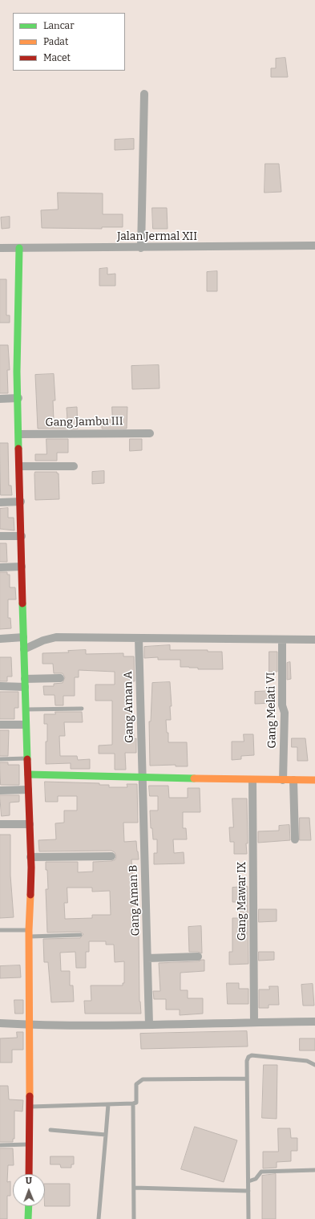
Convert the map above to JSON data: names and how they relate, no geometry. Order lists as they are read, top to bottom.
{
  "streets": {
    "street": [
      "Jalan Jermal XII",
      "Gang Jambu III",
      "Gang Aman A",
      "Gang Melati VI",
      "Gang Aman B",
      "Gang Mawar IX"
    ]
  },
  "crossings": [
    ["Gang Aman A", "Gang Aman B"]
  ],
  "legend": ["Lancar", "Padat", "Macet"],
  "north": "top"
}
